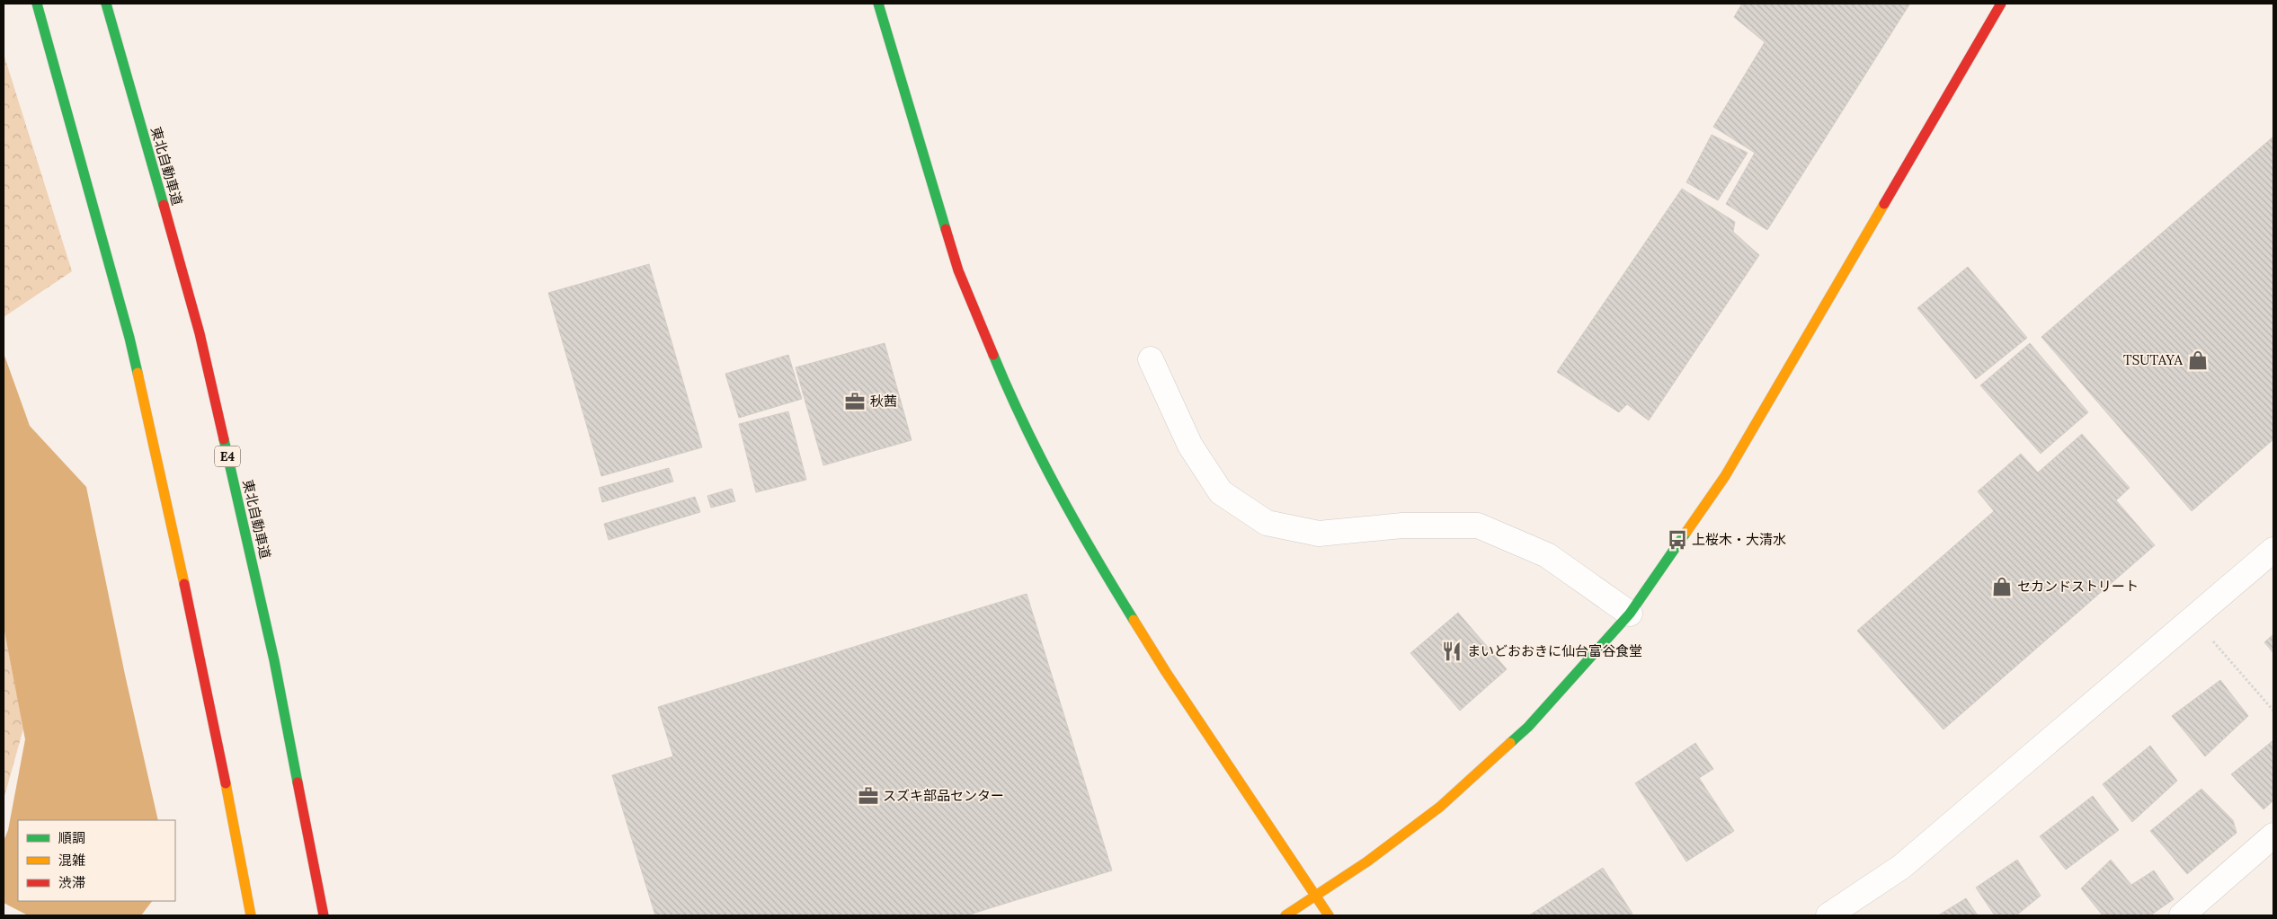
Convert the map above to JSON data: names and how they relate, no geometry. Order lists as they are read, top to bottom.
{
  "streets": {
    "main road": ["東北自動車道", "E4"]
  },
  "places": {
    "shop": ["TSUTAYA", "セカンドストリート"],
    "office": ["秋茜", "スズキ部品センター"],
    "bus stop": ["上桜木・大清水"],
    "restaurant": ["まいどおおきに仙台富谷食堂"]
  },
  "legend": ["順調", "混雑", "渋滞"]
}
